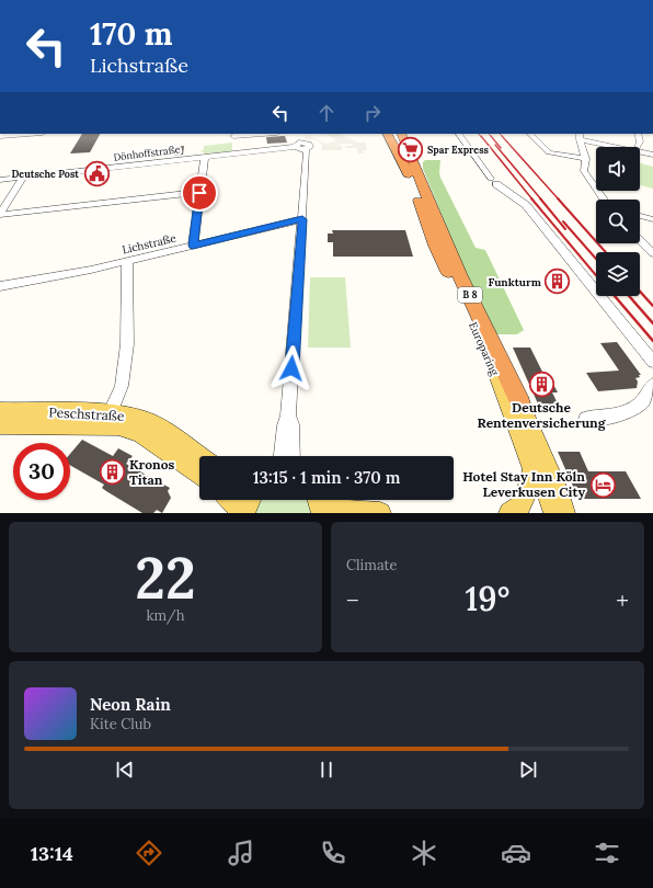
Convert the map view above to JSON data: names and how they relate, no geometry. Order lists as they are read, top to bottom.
{
  "streets": {
    "highway": ["B 8", "Europaring"],
    "main road": ["Peschstraße"],
    "street": ["Dönhoffstraße", "Lichstraße"]
  },
  "crossings": [
    ["Dönhoffstraße", "Lichstraße"],
    ["B 8", "Europaring"]
  ],
  "places": {
    "supermarket": ["Spar Express"],
    "public building": ["Deutsche Post"],
    "building": ["Funkturm", "Deutsche Rentenversicherung", "Kronos Titan"],
    "hotel": ["Hotel Stay Inn Köln Leverkusen City"]
  },
  "page": {
    "turn": ["170 m", "Lichstraße"],
    "limit": "30",
    "trip": "13:15 · 1 min · 370 m",
    "tile": [
      ["22", "km/h"],
      "Climate"
    ],
    "heat": ["−", "19°", "+"],
    "song": ["Neon Rain", "Kite Club"],
    "tabs": "13:14"
  }
}
